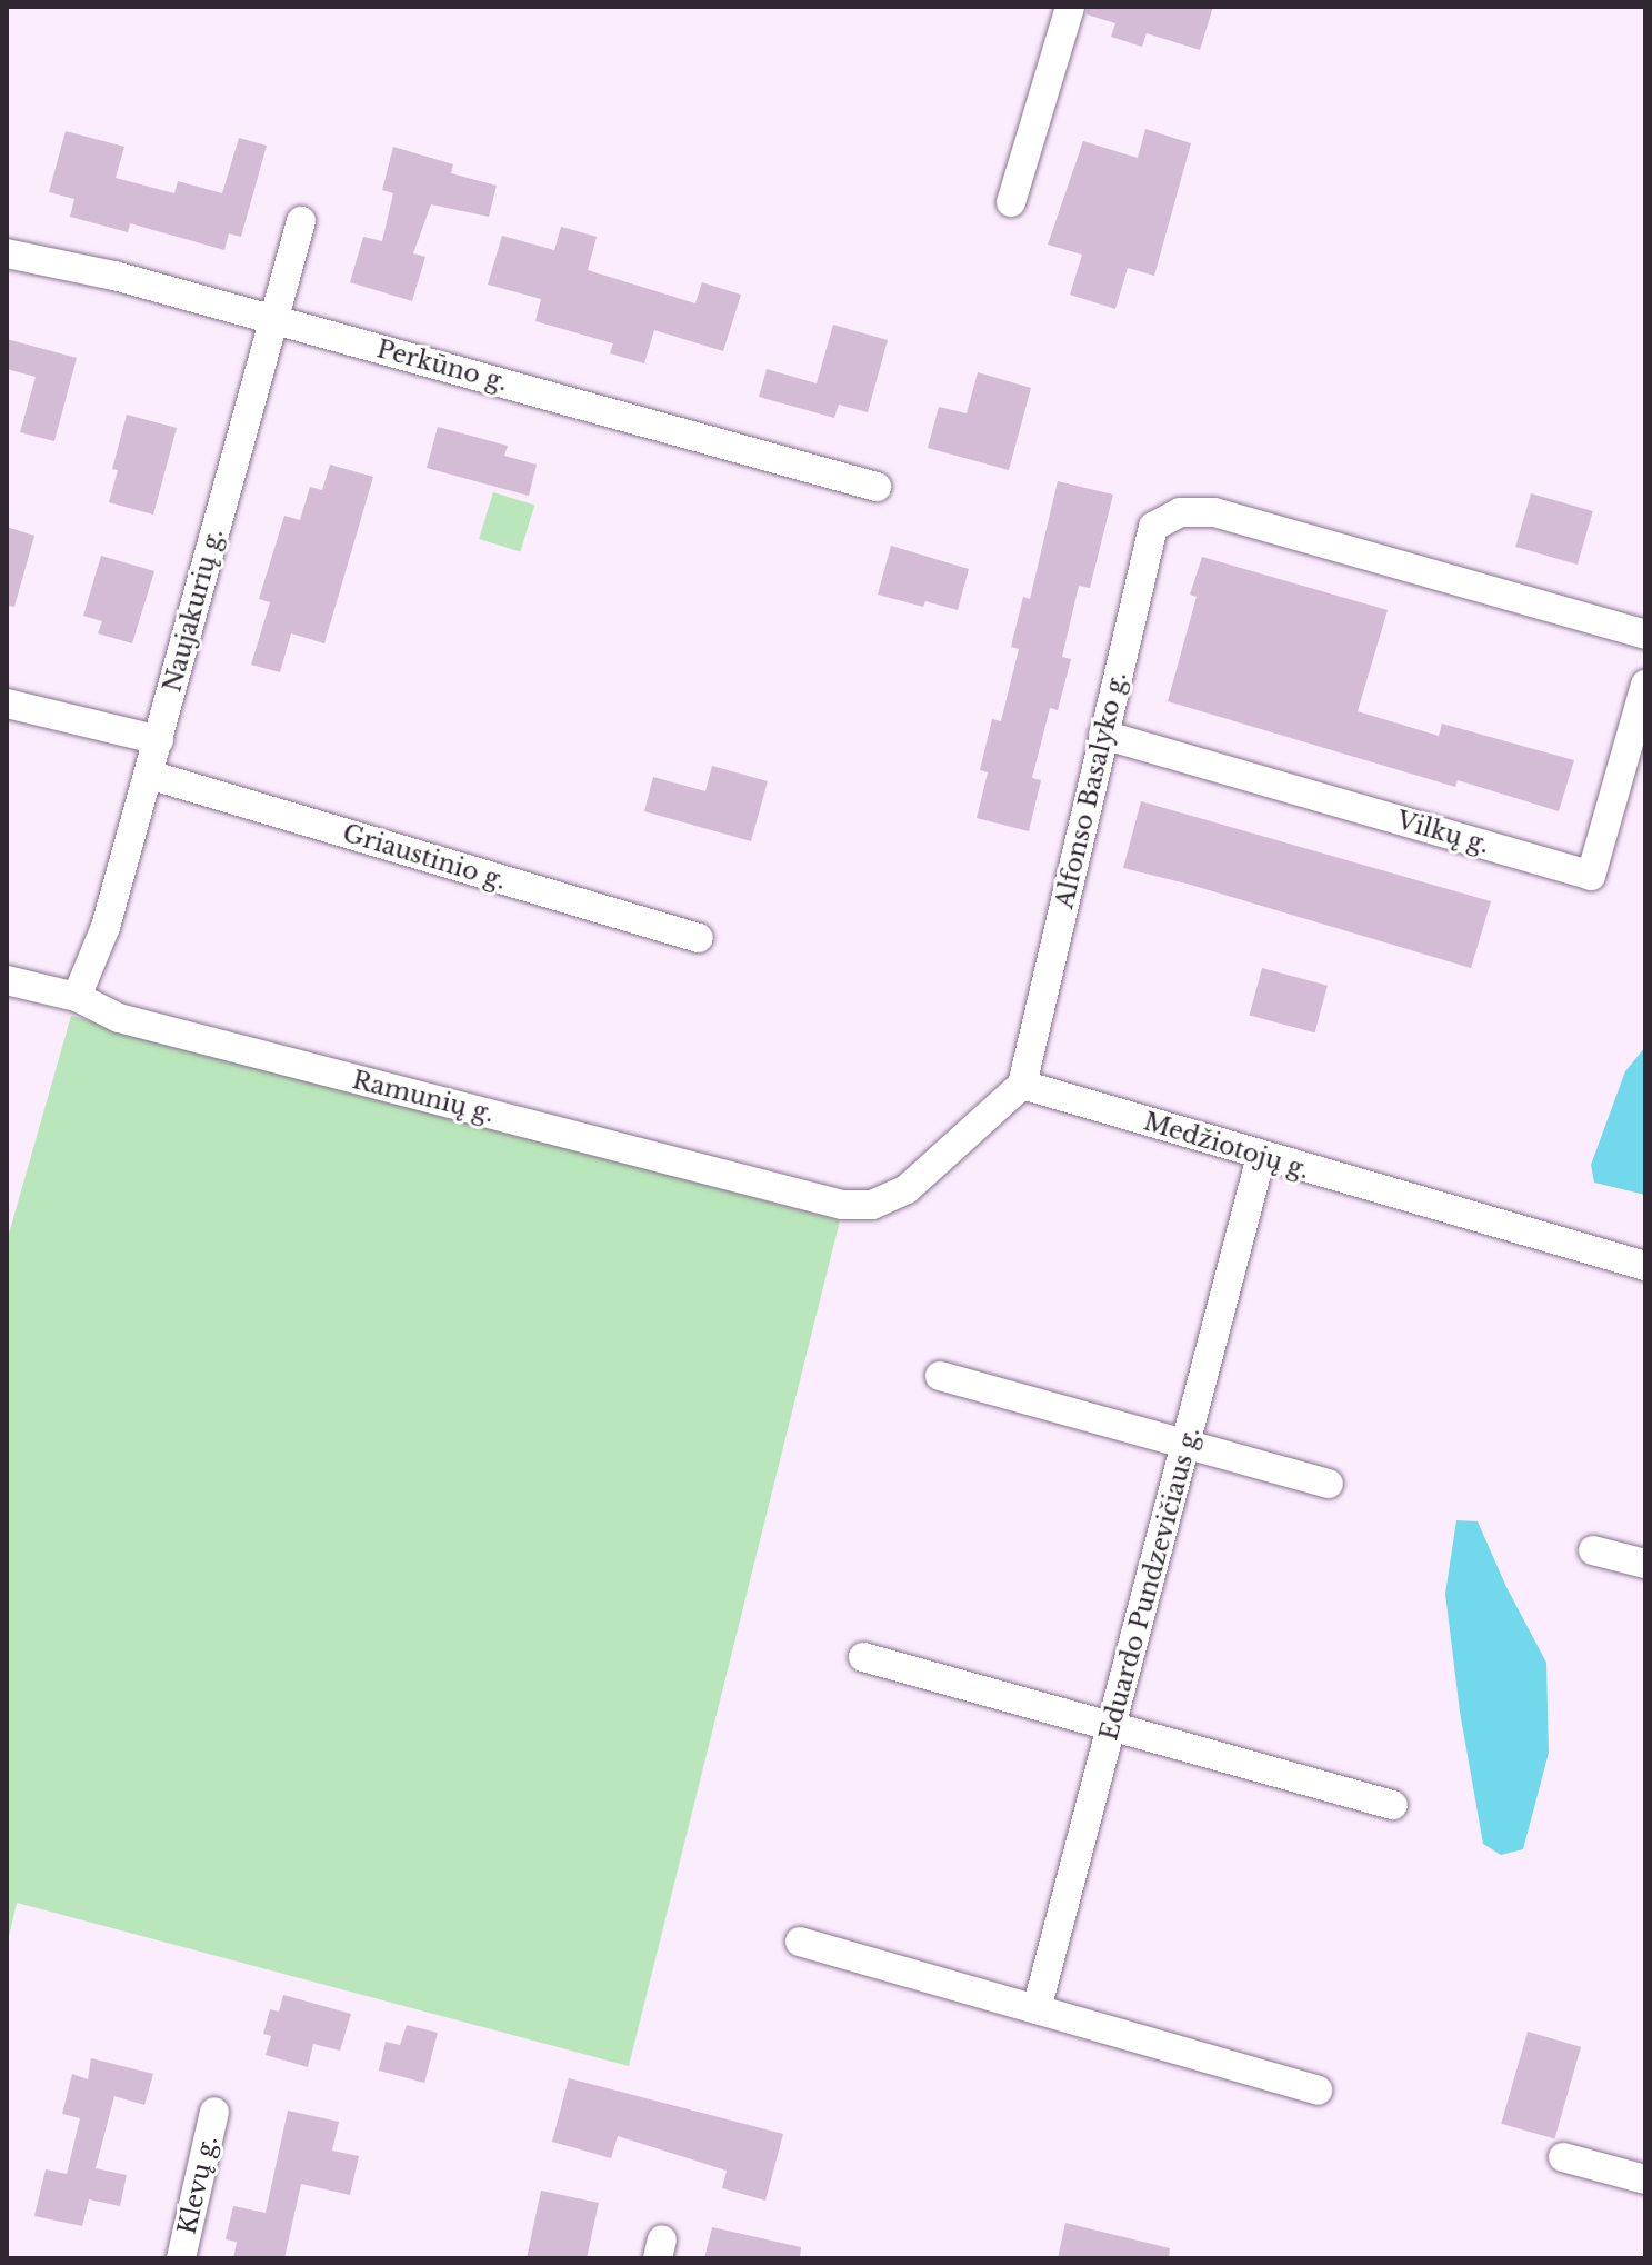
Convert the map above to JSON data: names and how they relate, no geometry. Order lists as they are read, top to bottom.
{
  "streets": {
    "street": [
      "Perkūno g.",
      "Naujakurių g.",
      "Alfonso Basalyko g.",
      "Vilkų g.",
      "Griaustinio g.",
      "Ramunių g.",
      "Medžiotojų g.",
      "Eduardo Pundzevičiaus g.",
      "Klevų g."
    ]
  },
  "crossings": [
    ["Perkūno g.", "Naujakurių g."],
    ["Naujakurių g.", "Griaustinio g."],
    ["Naujakurių g.", "Ramunių g."],
    ["Alfonso Basalyko g.", "Vilkų g."],
    ["Alfonso Basalyko g.", "Ramunių g."],
    ["Alfonso Basalyko g.", "Medžiotojų g."],
    ["Ramunių g.", "Medžiotojų g."],
    ["Medžiotojų g.", "Eduardo Pundzevičiaus g."]
  ]
}
